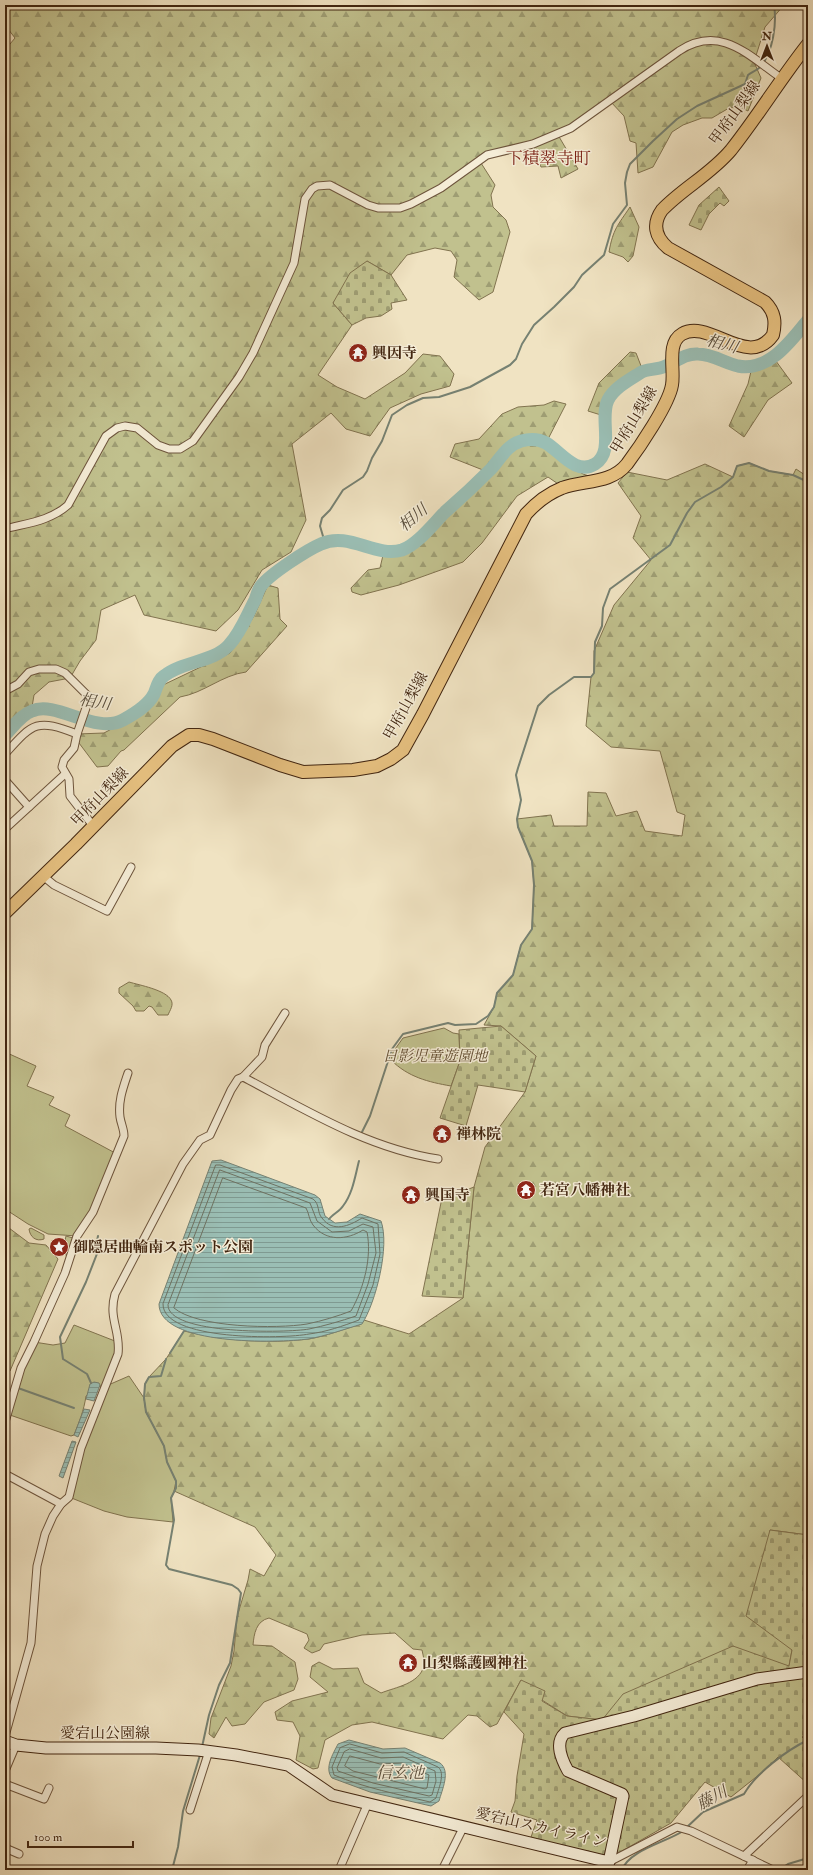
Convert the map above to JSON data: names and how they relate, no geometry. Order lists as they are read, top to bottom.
{
  "streets": {
    "main road": ["甲府山梨線", "愛宕山公園線", "愛宕山スカイライン"]
  },
  "crossings": [
    ["愛宕山公園線", "愛宕山スカイライン"]
  ],
  "districts": ["下積翠寺町"],
  "water": ["相川", "信玄池", "藤川"],
  "parks": ["日影児童遊園地"],
  "places": {
    "temple": [
      "興因寺",
      "禅林院",
      "若宮八幡神社",
      "興国寺",
      "山梨縣護國神社"
    ],
    "place": ["御隠居曲輪南スポット公園"]
  },
  "scale_bar": "100 m",
  "north": "top"
}
